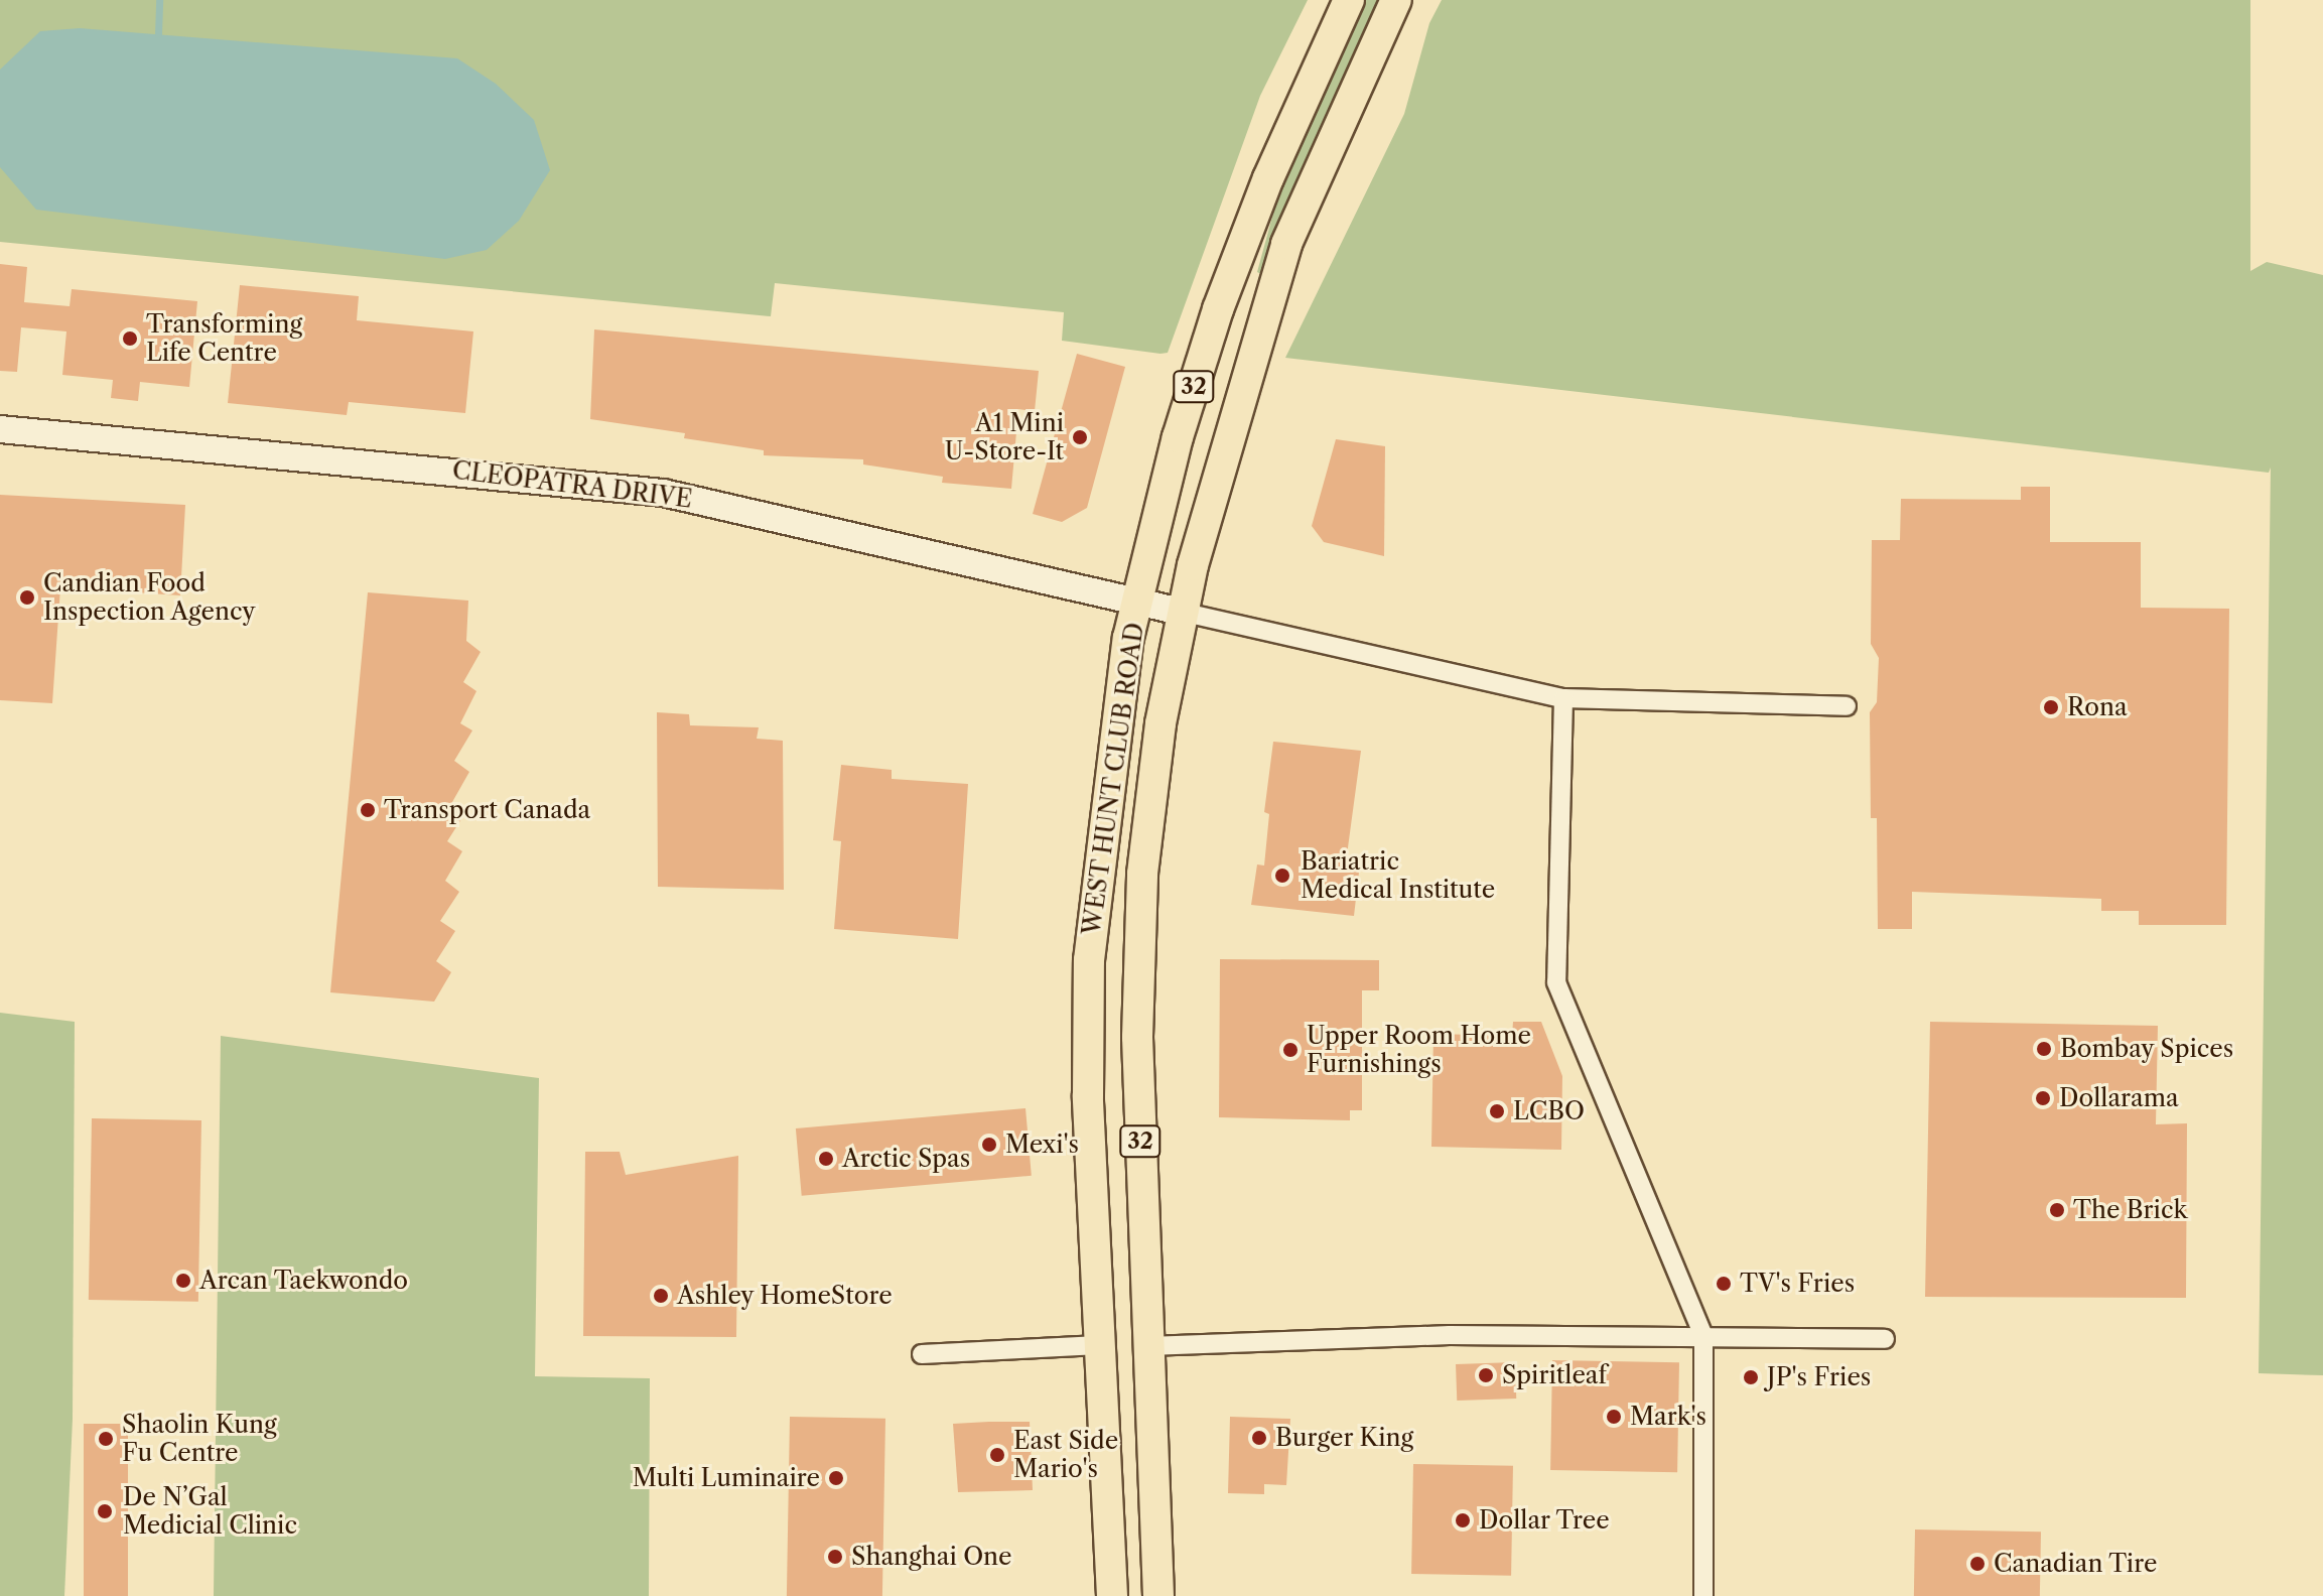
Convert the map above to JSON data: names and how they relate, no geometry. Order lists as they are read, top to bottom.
{
  "streets": {
    "main road": ["32", "WEST HUNT CLUB ROAD"],
    "street": ["CLEOPATRA DRIVE"]
  },
  "crossings": [
    ["CLEOPATRA DRIVE", "WEST HUNT CLUB ROAD"]
  ],
  "places": [
    "Transforming Life Centre",
    "A1 Mini U-Store-It",
    "Candian Food Inspection Agency",
    "Rona",
    "Transport Canada",
    "Bariatric Medical Institute",
    "Bombay Spices",
    "Upper Room Home Furnishings",
    "Dollarama",
    "LCBO",
    "Mexi's",
    "Arctic Spas",
    "The Brick",
    "Arcan Taekwondo",
    "TV's Fries",
    "Ashley HomeStore",
    "Spiritleaf",
    "JP's Fries",
    "Mark's",
    "Burger King",
    "Shaolin Kung Fu Centre",
    "East Side Mario's",
    "Multi Luminaire",
    "De N’Gal Medicial Clinic",
    "Dollar Tree",
    "Shanghai One",
    "Canadian Tire"
  ]
}
